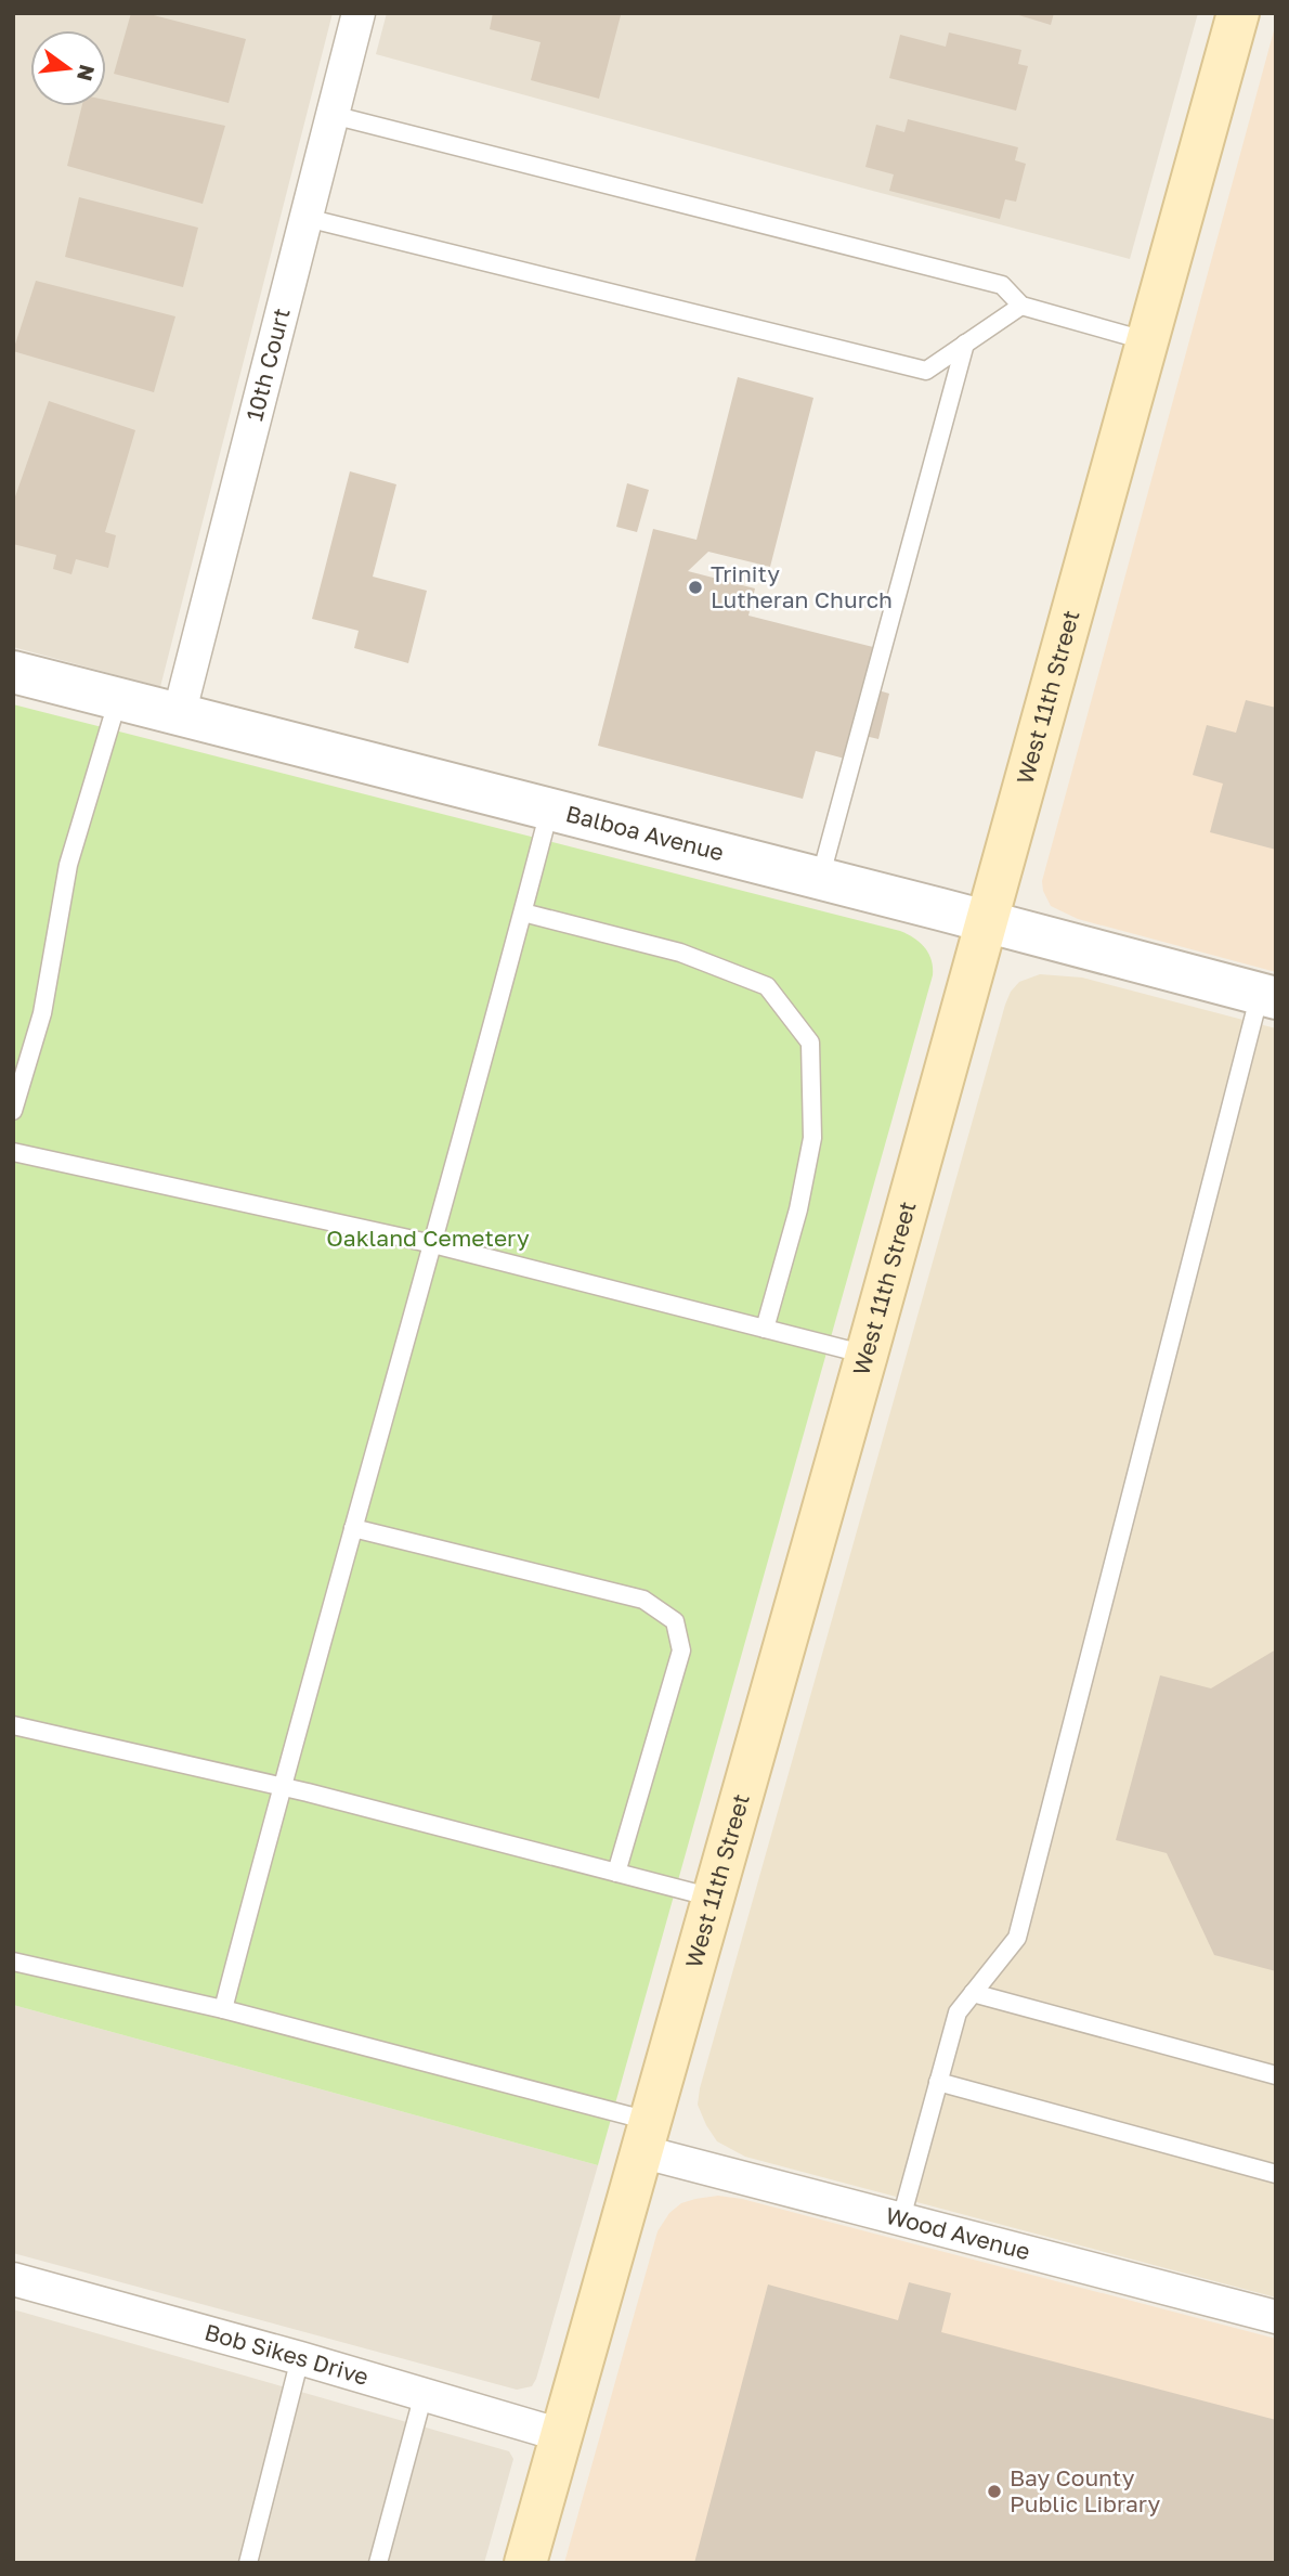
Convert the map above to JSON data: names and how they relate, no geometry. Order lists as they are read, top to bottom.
{
  "streets": {
    "main road": ["West 11th Street"],
    "street": [
      "10th Court",
      "Balboa Avenue",
      "Wood Avenue",
      "Bob Sikes Drive"
    ]
  },
  "crossings": [
    ["10th Court", "Balboa Avenue"],
    ["West 11th Street", "Balboa Avenue"],
    ["West 11th Street", "Wood Avenue"],
    ["West 11th Street", "Bob Sikes Drive"]
  ],
  "parks": ["Oakland Cemetery"],
  "places": ["Trinity Lutheran Church", "Bay County Public Library"],
  "north": "right"
}
